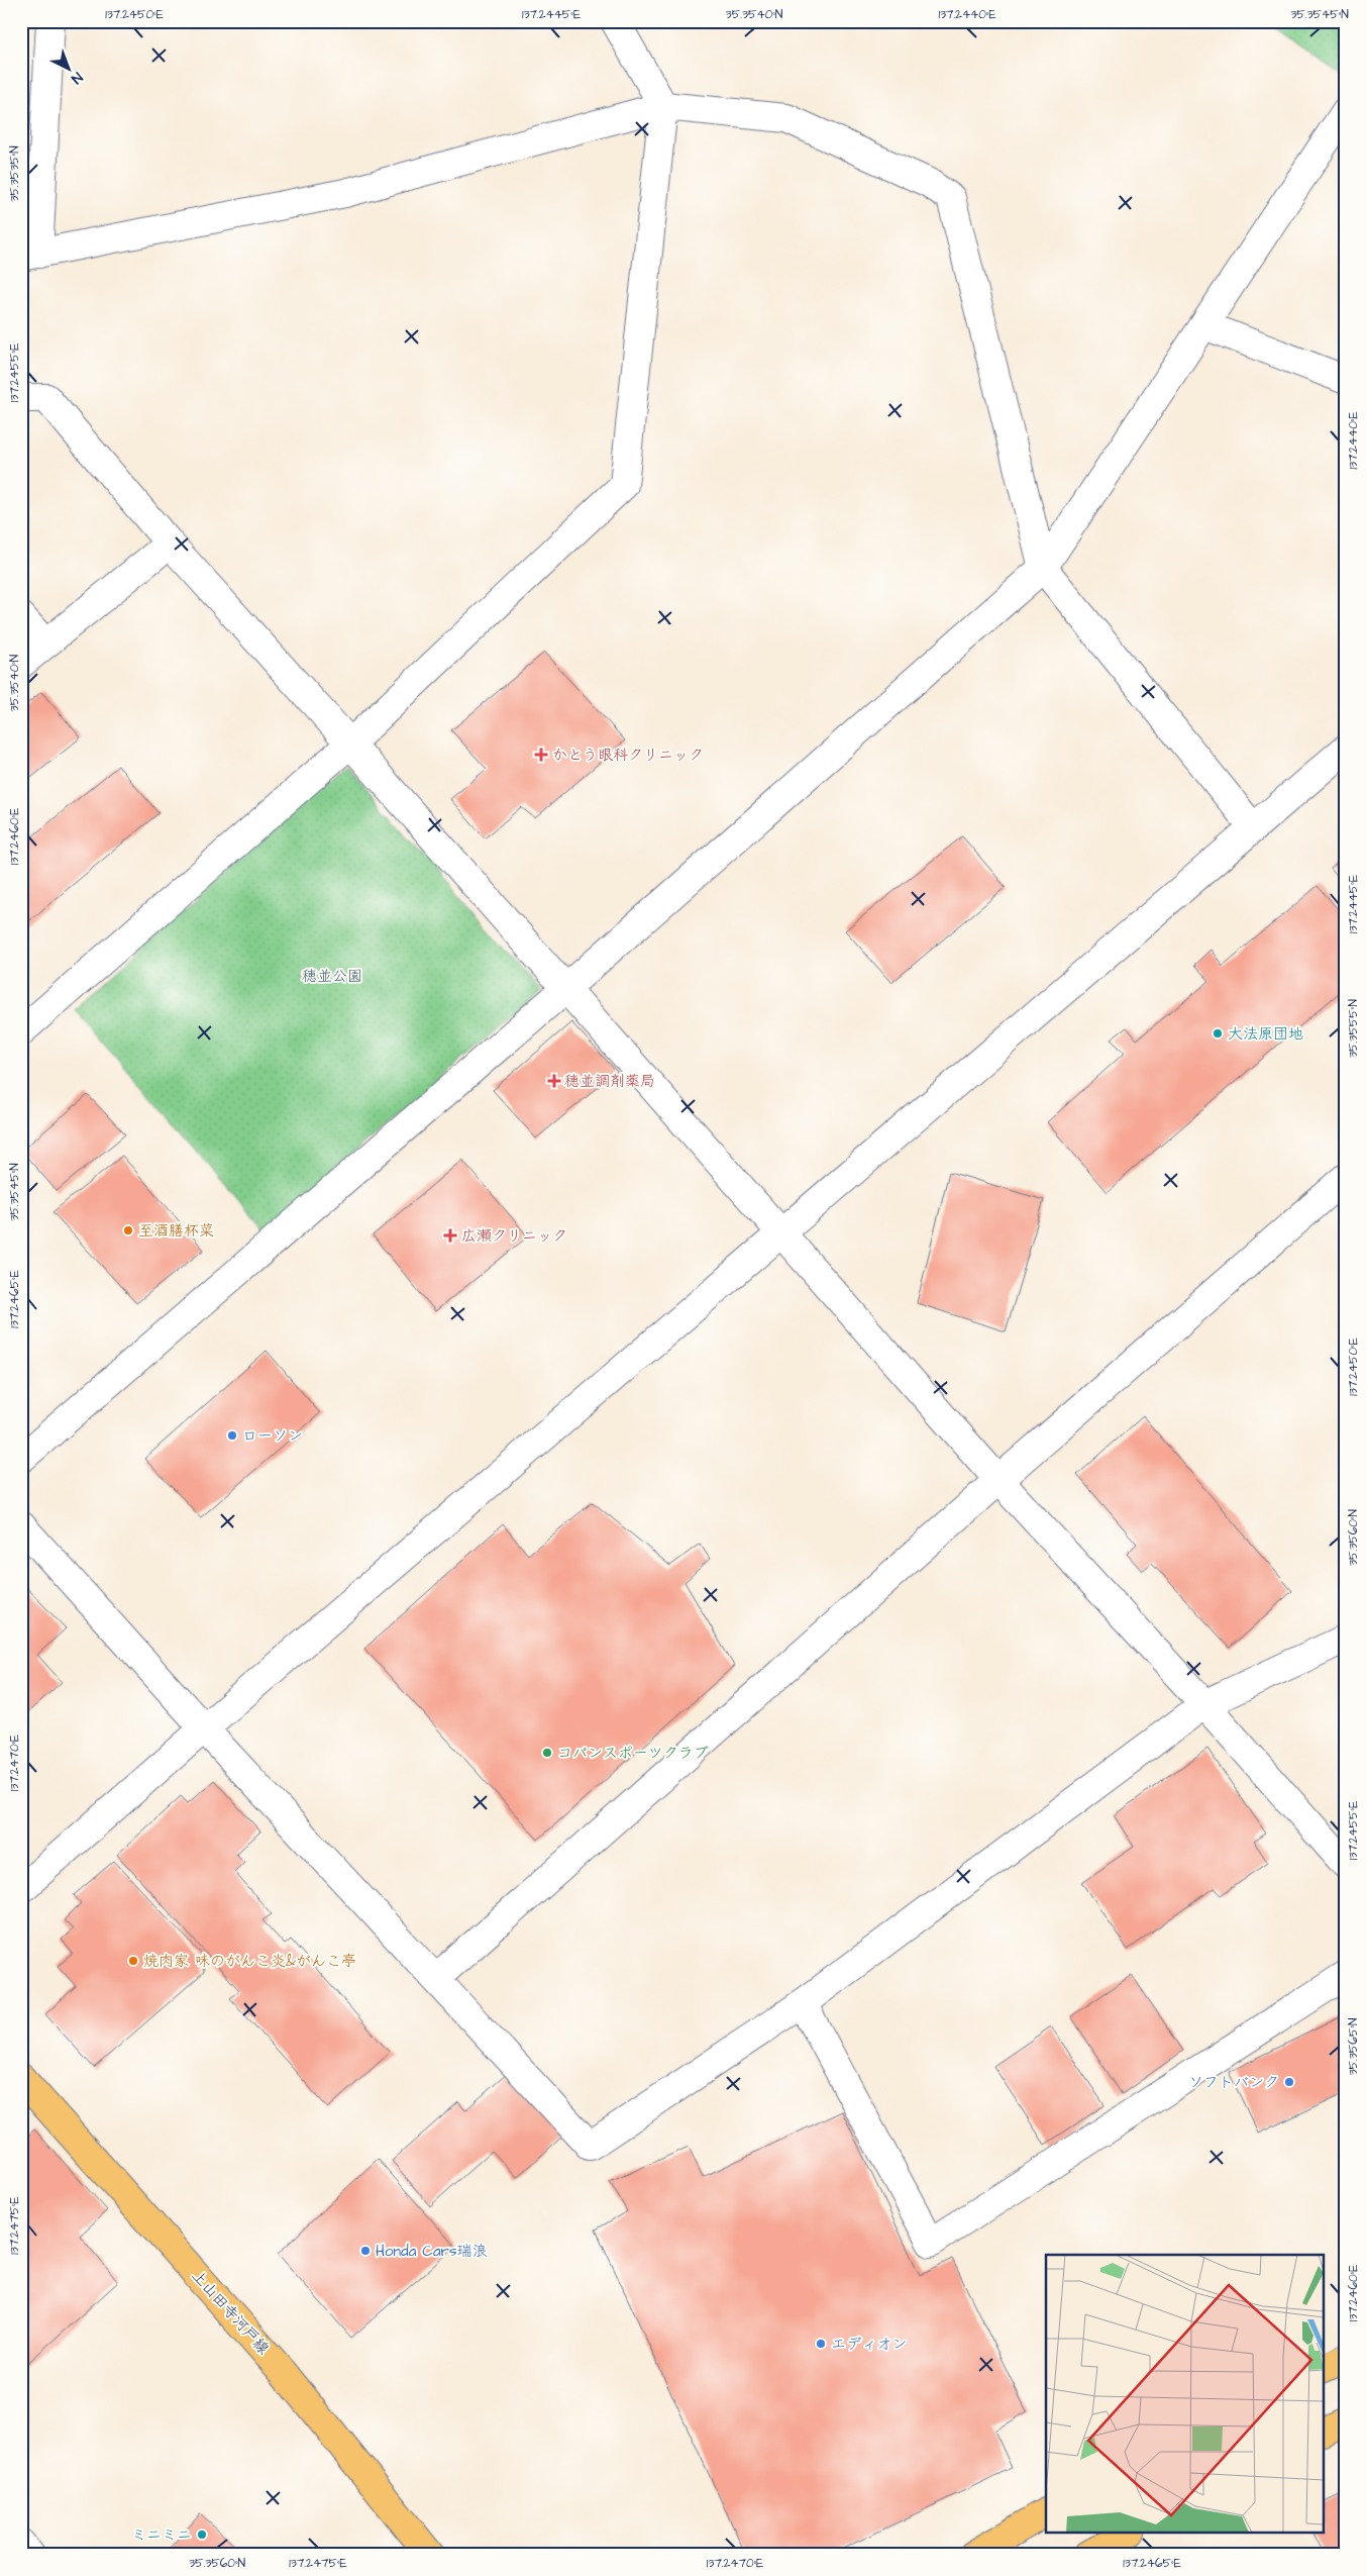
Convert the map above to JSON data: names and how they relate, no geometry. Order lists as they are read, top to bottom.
{
  "streets": {
    "main road": ["上山田寺河戸線"]
  },
  "parks": ["穂並公園"],
  "places": {
    "health": ["かとう眼科クリニック", "穂並調剤薬局", "広瀬クリニック"],
    "other": [
      "大法原団地",
      "至酒膳杯菜",
      "ローソン",
      "コパンスポーツクラブ",
      "焼肉家 味のがんこ炎&がんこ亭",
      "ソフトバンク",
      "Honda Cars瑞浪",
      "エディオン",
      "ミニミニ"
    ]
  },
  "north": "bottom right",
  "coordinates": [
    "137.2450°E",
    "137.2445°E",
    "35.3540°N",
    "137.2440°E",
    "35.3545°N",
    "35.3535°N",
    "137.2455°E",
    "137.2460°E",
    "35.3555°N",
    "137.2465°E",
    "35.3560°N",
    "137.2470°E",
    "35.3565°N",
    "137.2475°E"
  ]
}
